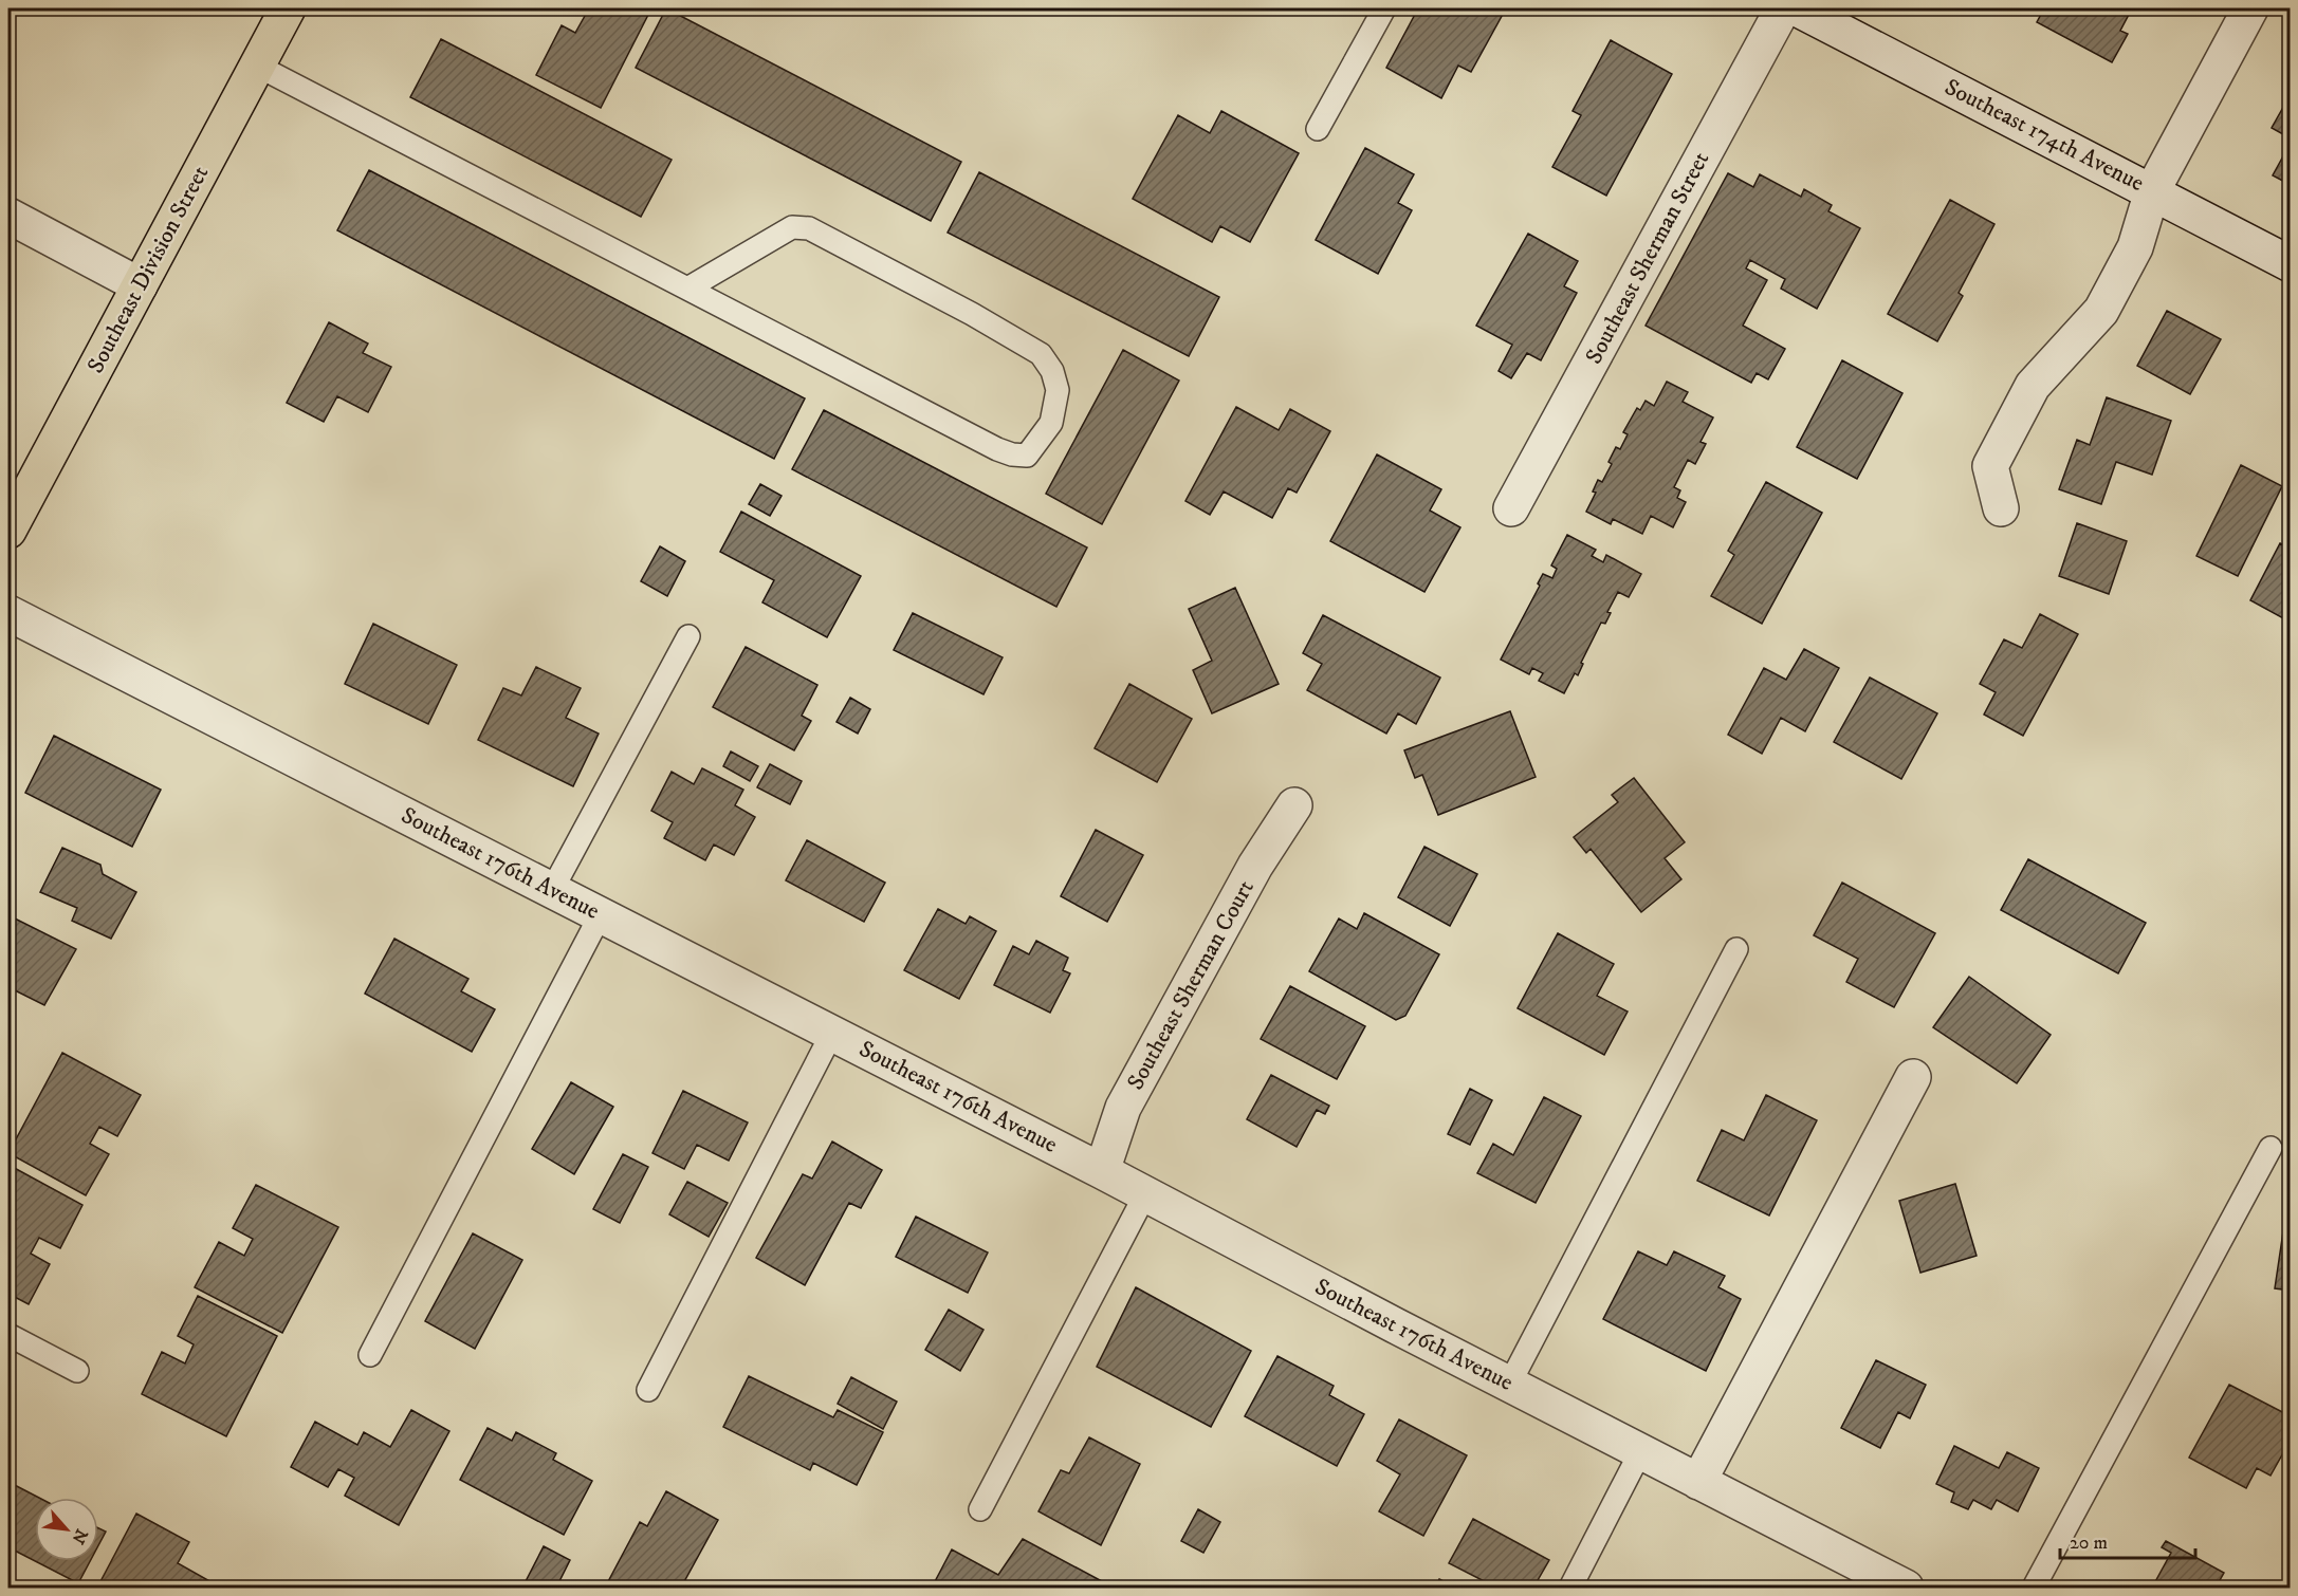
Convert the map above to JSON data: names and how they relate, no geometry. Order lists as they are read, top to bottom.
{
  "streets": {
    "main road": ["Southeast Division Street"],
    "street": [
      "Southeast 174th Avenue",
      "Southeast Sherman Street",
      "Southeast 176th Avenue",
      "Southeast Sherman Court"
    ]
  },
  "crossings": [
    ["Southeast 176th Avenue", "Southeast Sherman Court"]
  ],
  "scale_bar": "20 m",
  "north": "bottom right"
}
